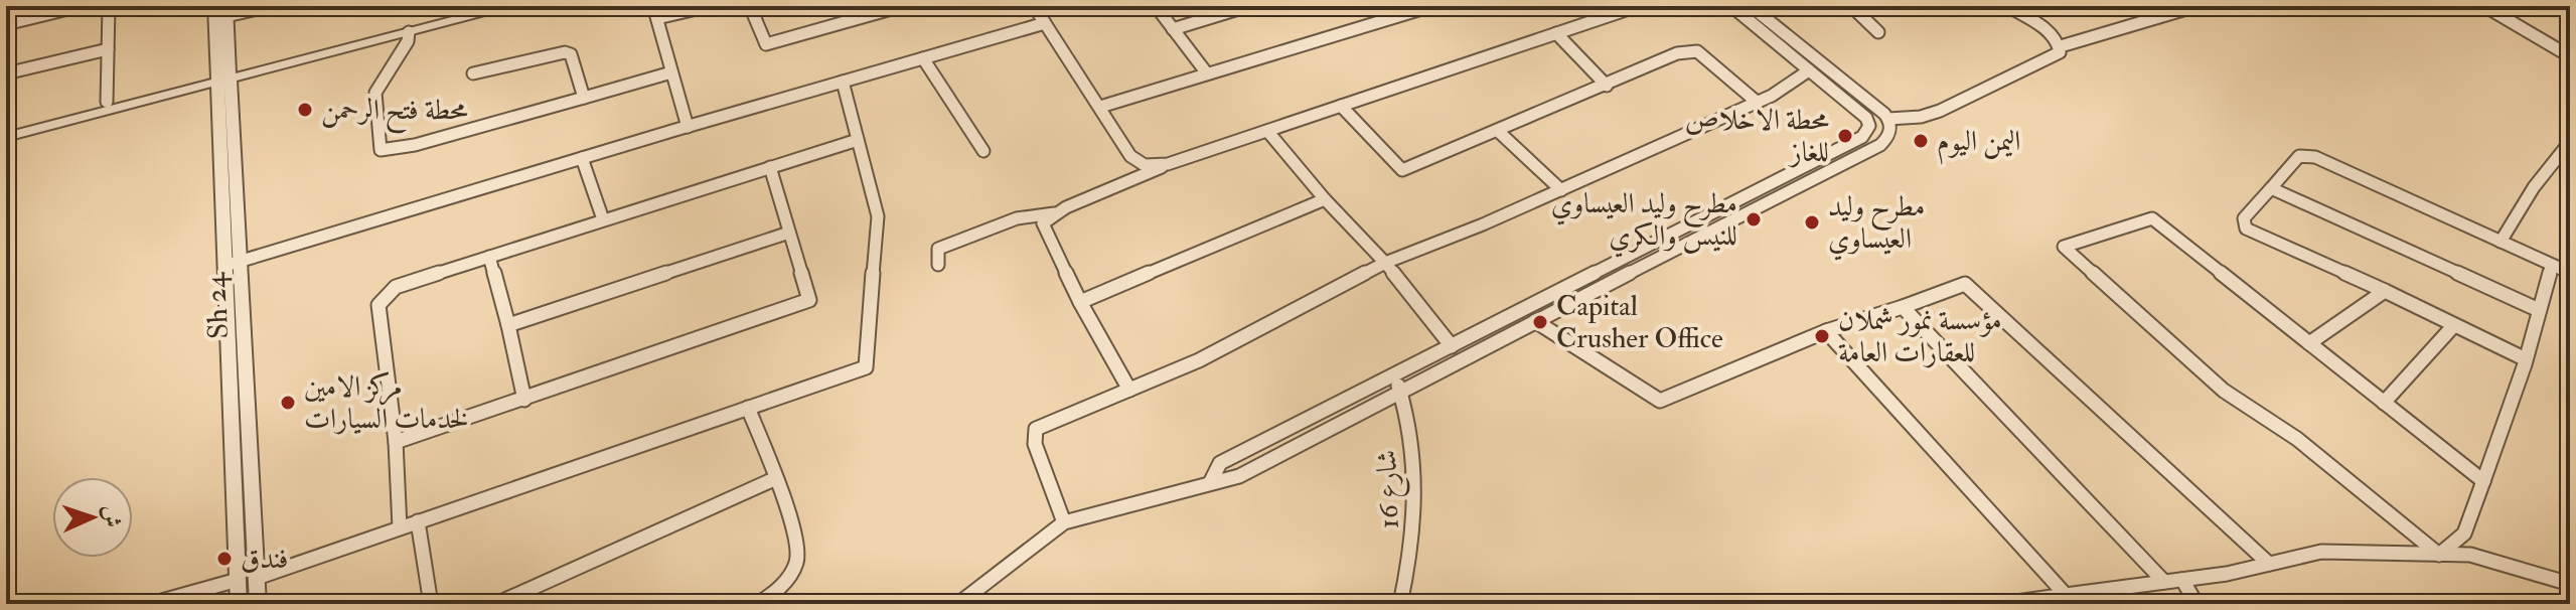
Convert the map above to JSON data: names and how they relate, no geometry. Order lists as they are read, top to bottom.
{
  "streets": {
    "street": ["Sh 24", "شارع 16"]
  },
  "places": [
    "محطة فتح الرحمن",
    "محطة الاخلاص للغاز",
    "اليمن اليوم",
    "مطرح وليد العيساوي للنيس والكري",
    "مطرح وليد العيساوي",
    "Capital Crusher Office",
    "مؤسسة نمور شملان للعقارات العامة",
    "مركز الامين لخدمات السيارات",
    "فندق"
  ],
  "north": "right"
}
